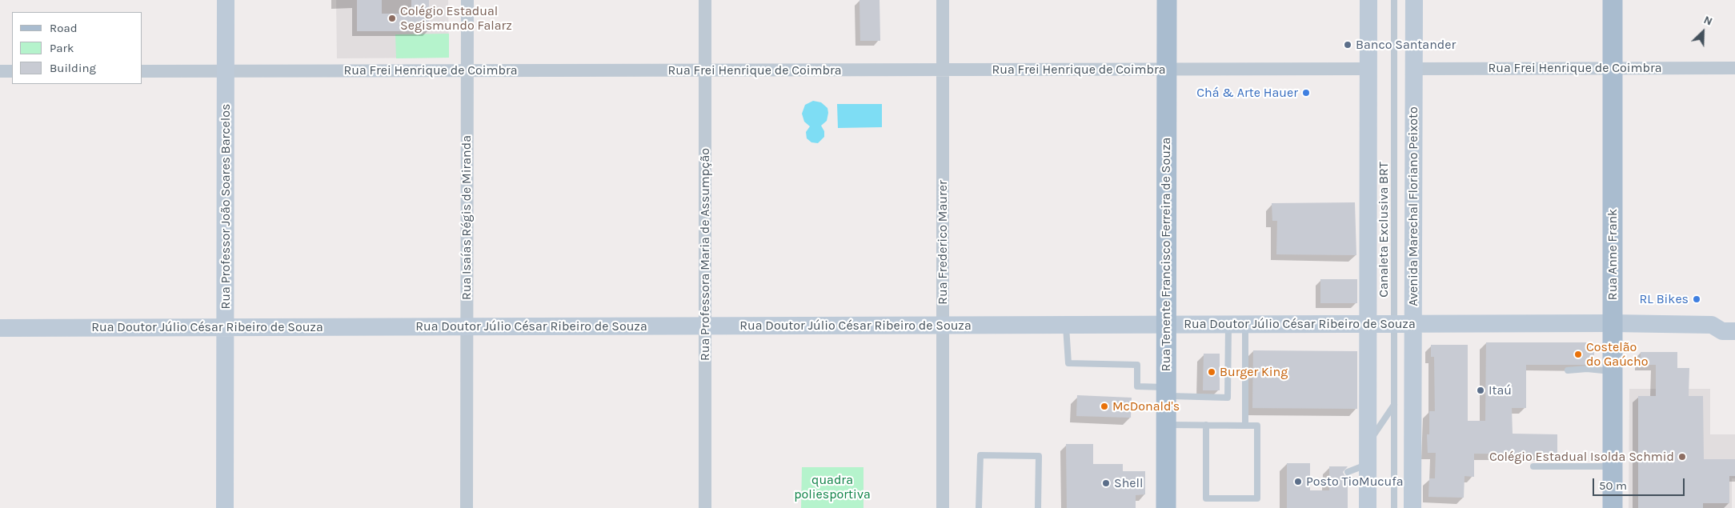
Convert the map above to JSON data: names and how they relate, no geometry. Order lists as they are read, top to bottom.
{
  "streets": {
    "main road": [
      "Rua Professor João Soares Barcelos",
      "Avenida Marechal Floriano Peixoto",
      "Rua Tenente Francisco Ferreira de Souza",
      "Rua Anne Frank",
      "Rua Doutor Júlio César Ribeiro de Souza"
    ],
    "street": [
      "Rua Frei Henrique de Coimbra",
      "Rua Isaías Régis de Miranda",
      "Rua Frederico Maurer",
      "Rua Professora Maria de Assumpção"
    ],
    "lane": ["Canaleta Exclusiva BRT"]
  },
  "crossings": [
    ["Rua Frei Henrique de Coimbra", "Rua Professor João Soares Barcelos"],
    ["Rua Frei Henrique de Coimbra", "Avenida Marechal Floriano Peixoto"],
    ["Rua Frei Henrique de Coimbra", "Rua Isaías Régis de Miranda"],
    ["Rua Frei Henrique de Coimbra", "Rua Frederico Maurer"],
    ["Rua Frei Henrique de Coimbra", "Rua Professora Maria de Assumpção"],
    ["Rua Frei Henrique de Coimbra", "Rua Tenente Francisco Ferreira de Souza"],
    ["Rua Frei Henrique de Coimbra", "Rua Anne Frank"],
    ["Rua Professor João Soares Barcelos", "Rua Doutor Júlio César Ribeiro de Souza"],
    ["Avenida Marechal Floriano Peixoto", "Rua Doutor Júlio César Ribeiro de Souza"],
    ["Rua Isaías Régis de Miranda", "Rua Doutor Júlio César Ribeiro de Souza"],
    ["Canaleta Exclusiva BRT", "Rua Doutor Júlio César Ribeiro de Souza"],
    ["Rua Frederico Maurer", "Rua Doutor Júlio César Ribeiro de Souza"],
    ["Rua Professora Maria de Assumpção", "Rua Doutor Júlio César Ribeiro de Souza"],
    ["Rua Tenente Francisco Ferreira de Souza", "Rua Doutor Júlio César Ribeiro de Souza"],
    ["Rua Anne Frank", "Rua Doutor Júlio César Ribeiro de Souza"]
  ],
  "parks": ["quadra poliesportiva"],
  "places": [
    "Colégio Estadual Segismundo Falarz",
    "Banco Santander",
    "Chá & Arte Hauer",
    "RL Bikes",
    "Costelão do Gaúcho",
    "Burger King",
    "Itaú",
    "McDonald's",
    "Colégio Estadual Isolda Schmid",
    "Posto TioMucufa",
    "Shell"
  ],
  "legend": ["Road", "Park", "Building"],
  "scale_bar": "50 m",
  "north": "top right"
}
